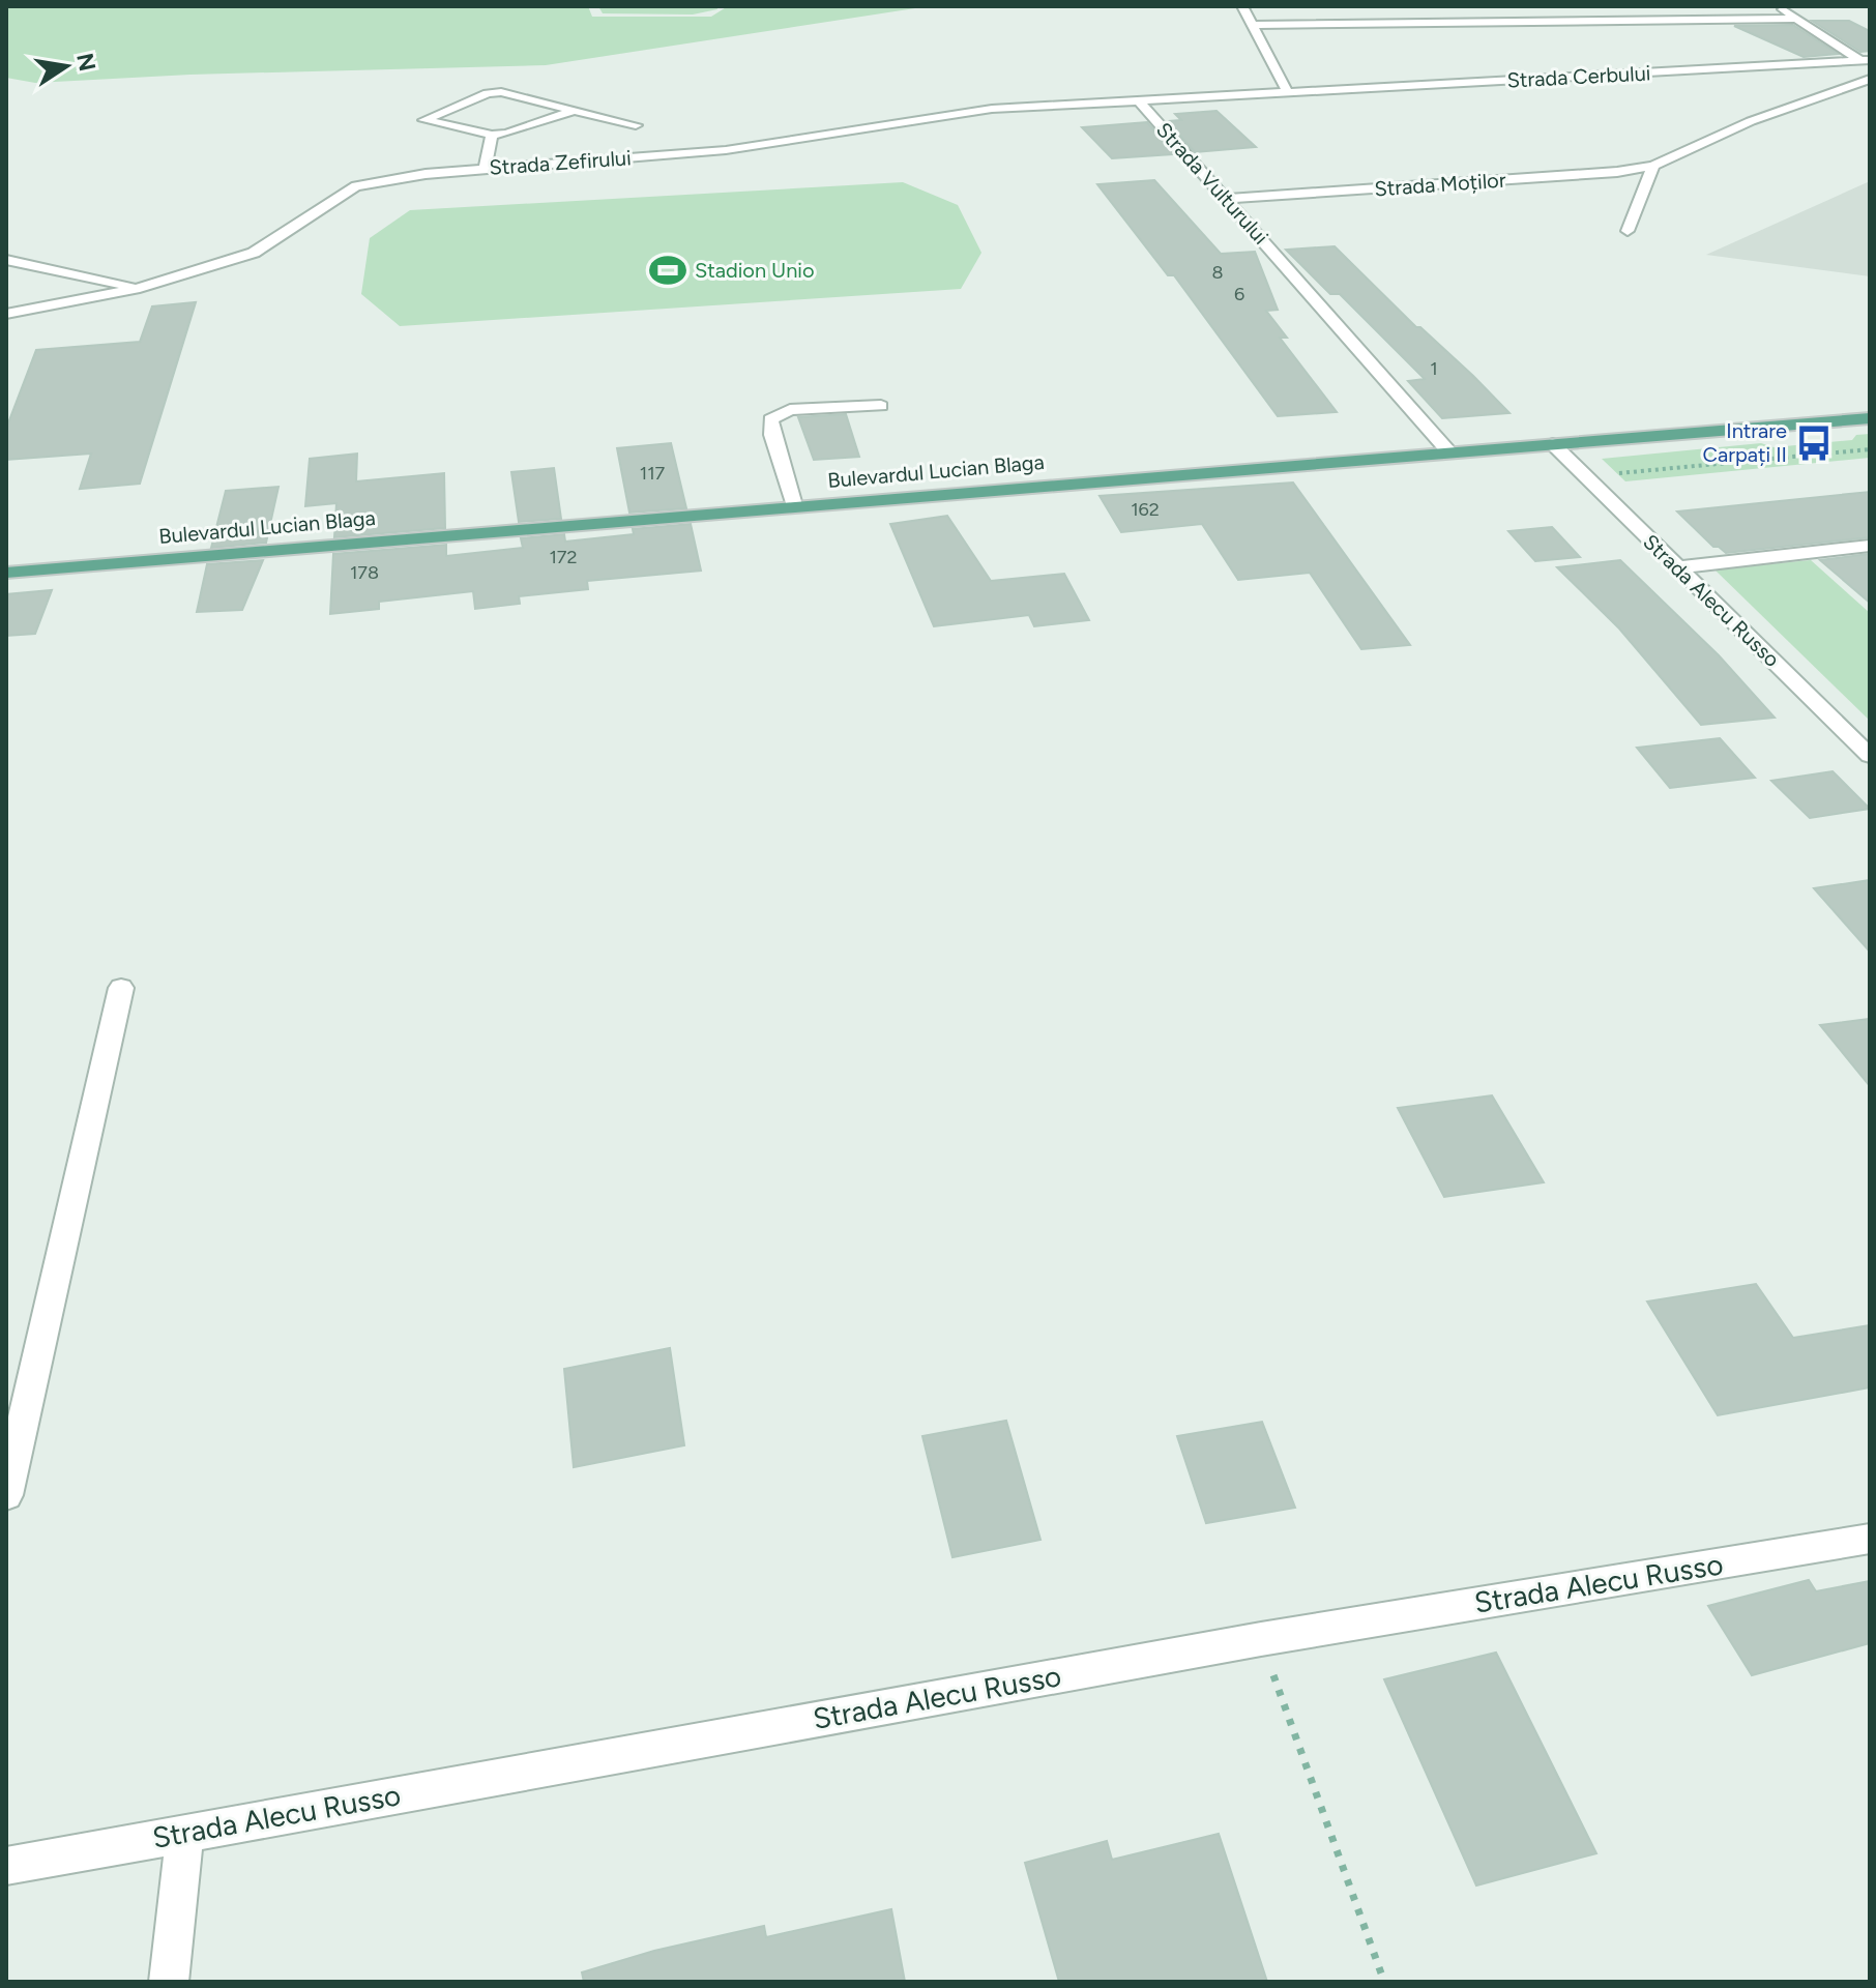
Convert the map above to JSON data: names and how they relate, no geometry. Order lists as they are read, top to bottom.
{
  "streets": {
    "main road": ["Bulevardul Lucian Blaga"],
    "street": [
      "Strada Cerbului",
      "Strada Zefirului",
      "Strada Vulturului",
      "Strada Moților",
      "Strada Alecu Russo"
    ]
  },
  "crossings": [
    ["Strada Cerbului", "Strada Vulturului"],
    ["Strada Zefirului", "Strada Vulturului"],
    ["Strada Vulturului", "Strada Moților"],
    ["Strada Vulturului", "Bulevardul Lucian Blaga"],
    ["Bulevardul Lucian Blaga", "Strada Alecu Russo"]
  ],
  "places": {
    "sports": ["Stadion Unio"],
    "bus stop": ["Intrare Carpați II"]
  },
  "house_numbers": [
    "8",
    "6",
    "1",
    "117",
    "162",
    "172",
    "178"
  ],
  "north": "right"
}
